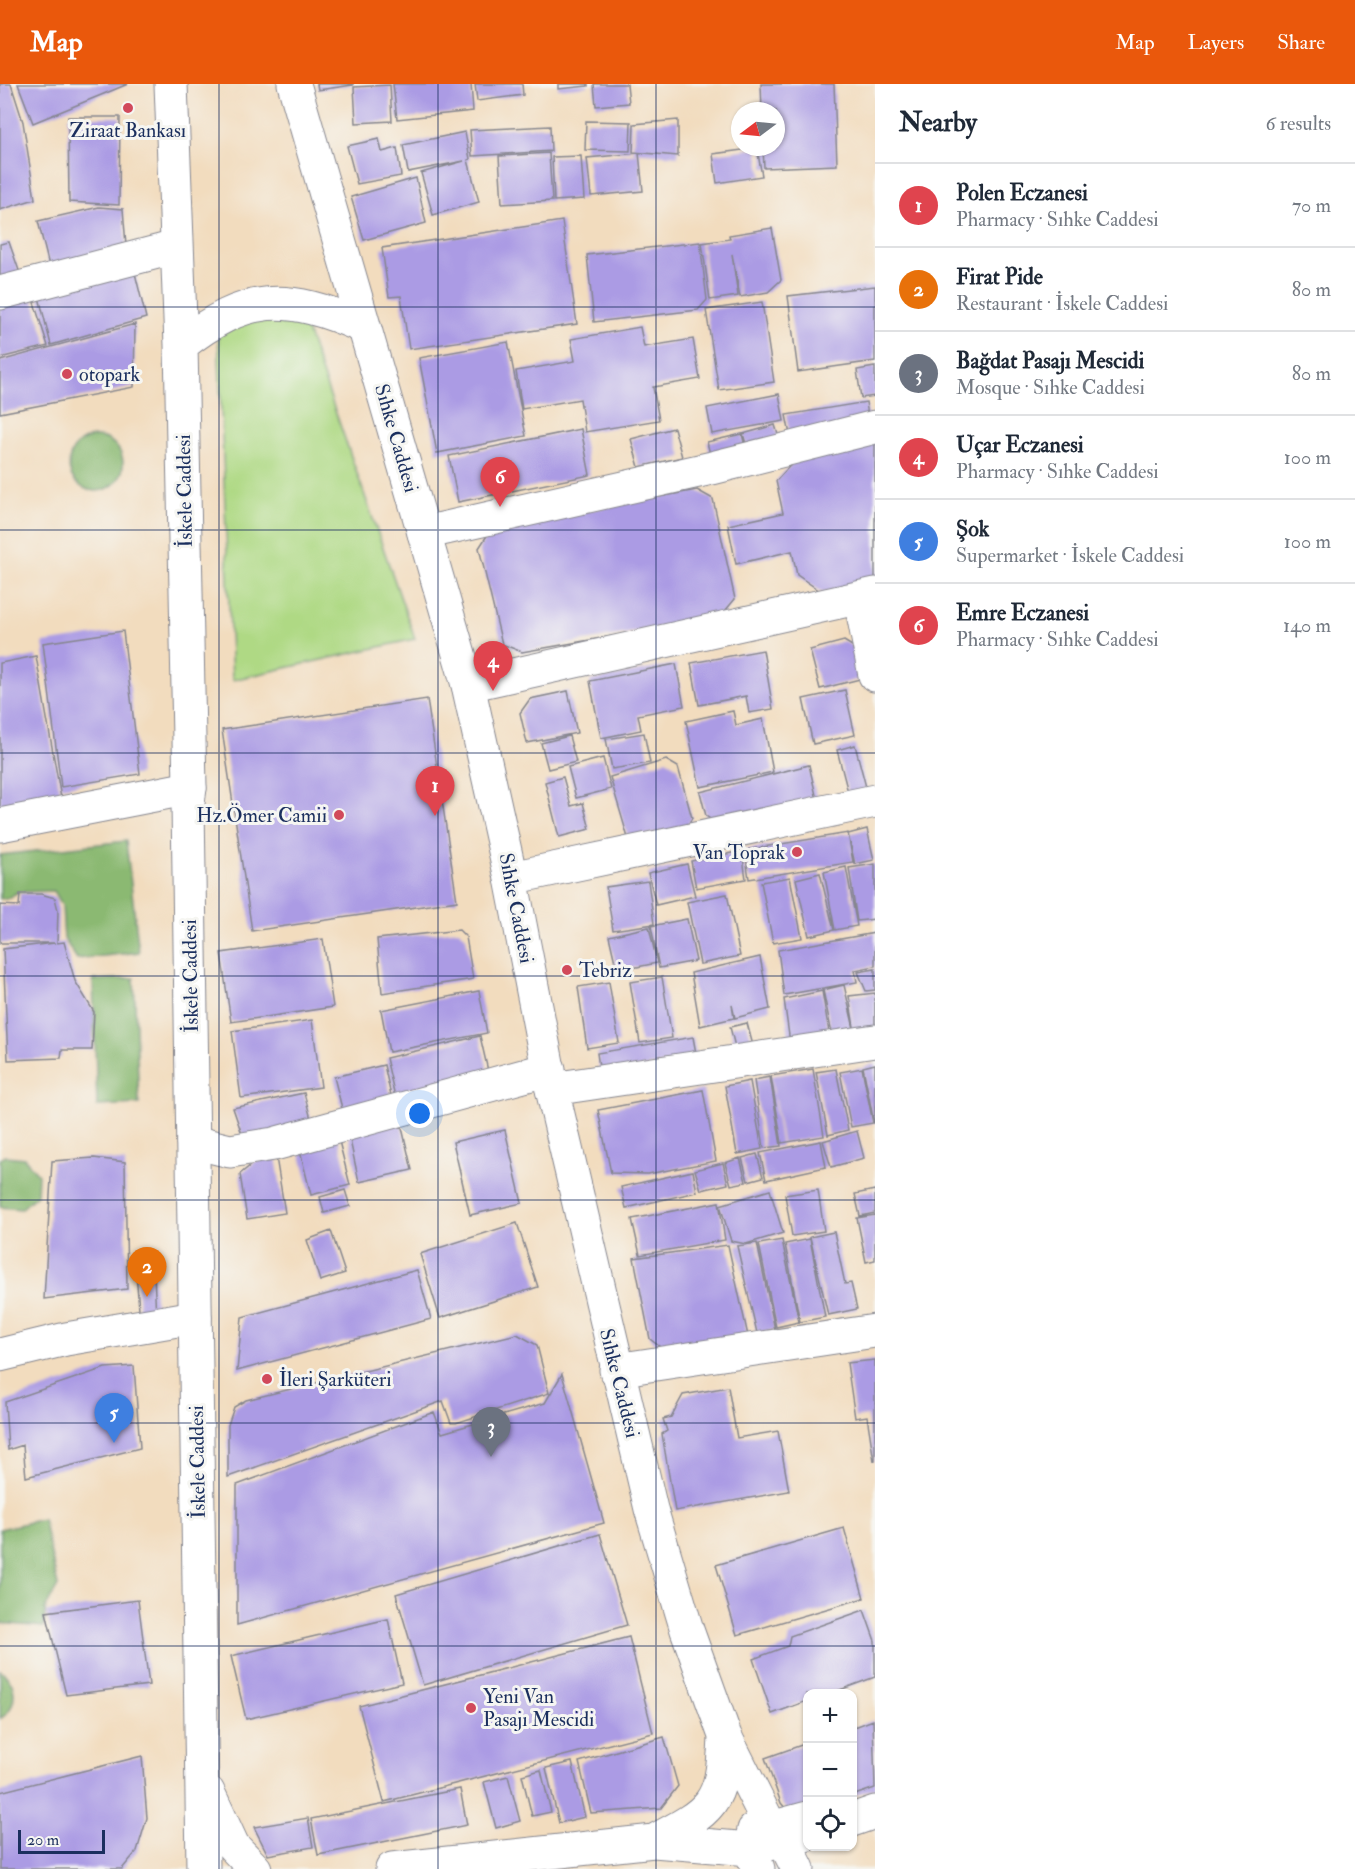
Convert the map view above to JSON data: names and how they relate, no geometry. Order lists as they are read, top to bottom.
{
  "streets": {
    "main road": ["Sıhke Caddesi", "İskele Caddesi"]
  },
  "places": [
    "Ziraat Bankası",
    "otopark",
    "Hz.Ömer Camii",
    "Van Toprak",
    "Tebriz",
    "İleri Şarküteri",
    "Yeni Van Pasajı Mescidi"
  ],
  "scale_bar": "20 m",
  "north": "left",
  "page": {
    "header": "Map",
    "nav": ["Map", "Layers", "Share"],
    "heading": ["Nearby", "6 results"],
    "list": [
      {
        "mark": "1",
        "name": "Polen Eczanesi",
        "note": "Pharmacy · Sıhke Caddesi",
        "value": "70 m"
      },
      {
        "mark": "2",
        "name": "Firat Pide",
        "note": "Restaurant · İskele Caddesi",
        "value": "80 m"
      },
      {
        "mark": "3",
        "name": "Bağdat Pasajı Mescidi",
        "note": "Mosque · Sıhke Caddesi",
        "value": "80 m"
      },
      {
        "mark": "4",
        "name": "Uçar Eczanesi",
        "note": "Pharmacy · Sıhke Caddesi",
        "value": "100 m"
      },
      {
        "mark": "5",
        "name": "Şok",
        "note": "Supermarket · İskele Caddesi",
        "value": "100 m"
      },
      {
        "mark": "6",
        "name": "Emre Eczanesi",
        "note": "Pharmacy · Sıhke Caddesi",
        "value": "140 m"
      }
    ],
    "pins": [
      "6",
      "4",
      "1",
      "2",
      "5",
      "3"
    ],
    "map_buttons": ["+", "−"],
    "scale": "20 m"
  }
}
